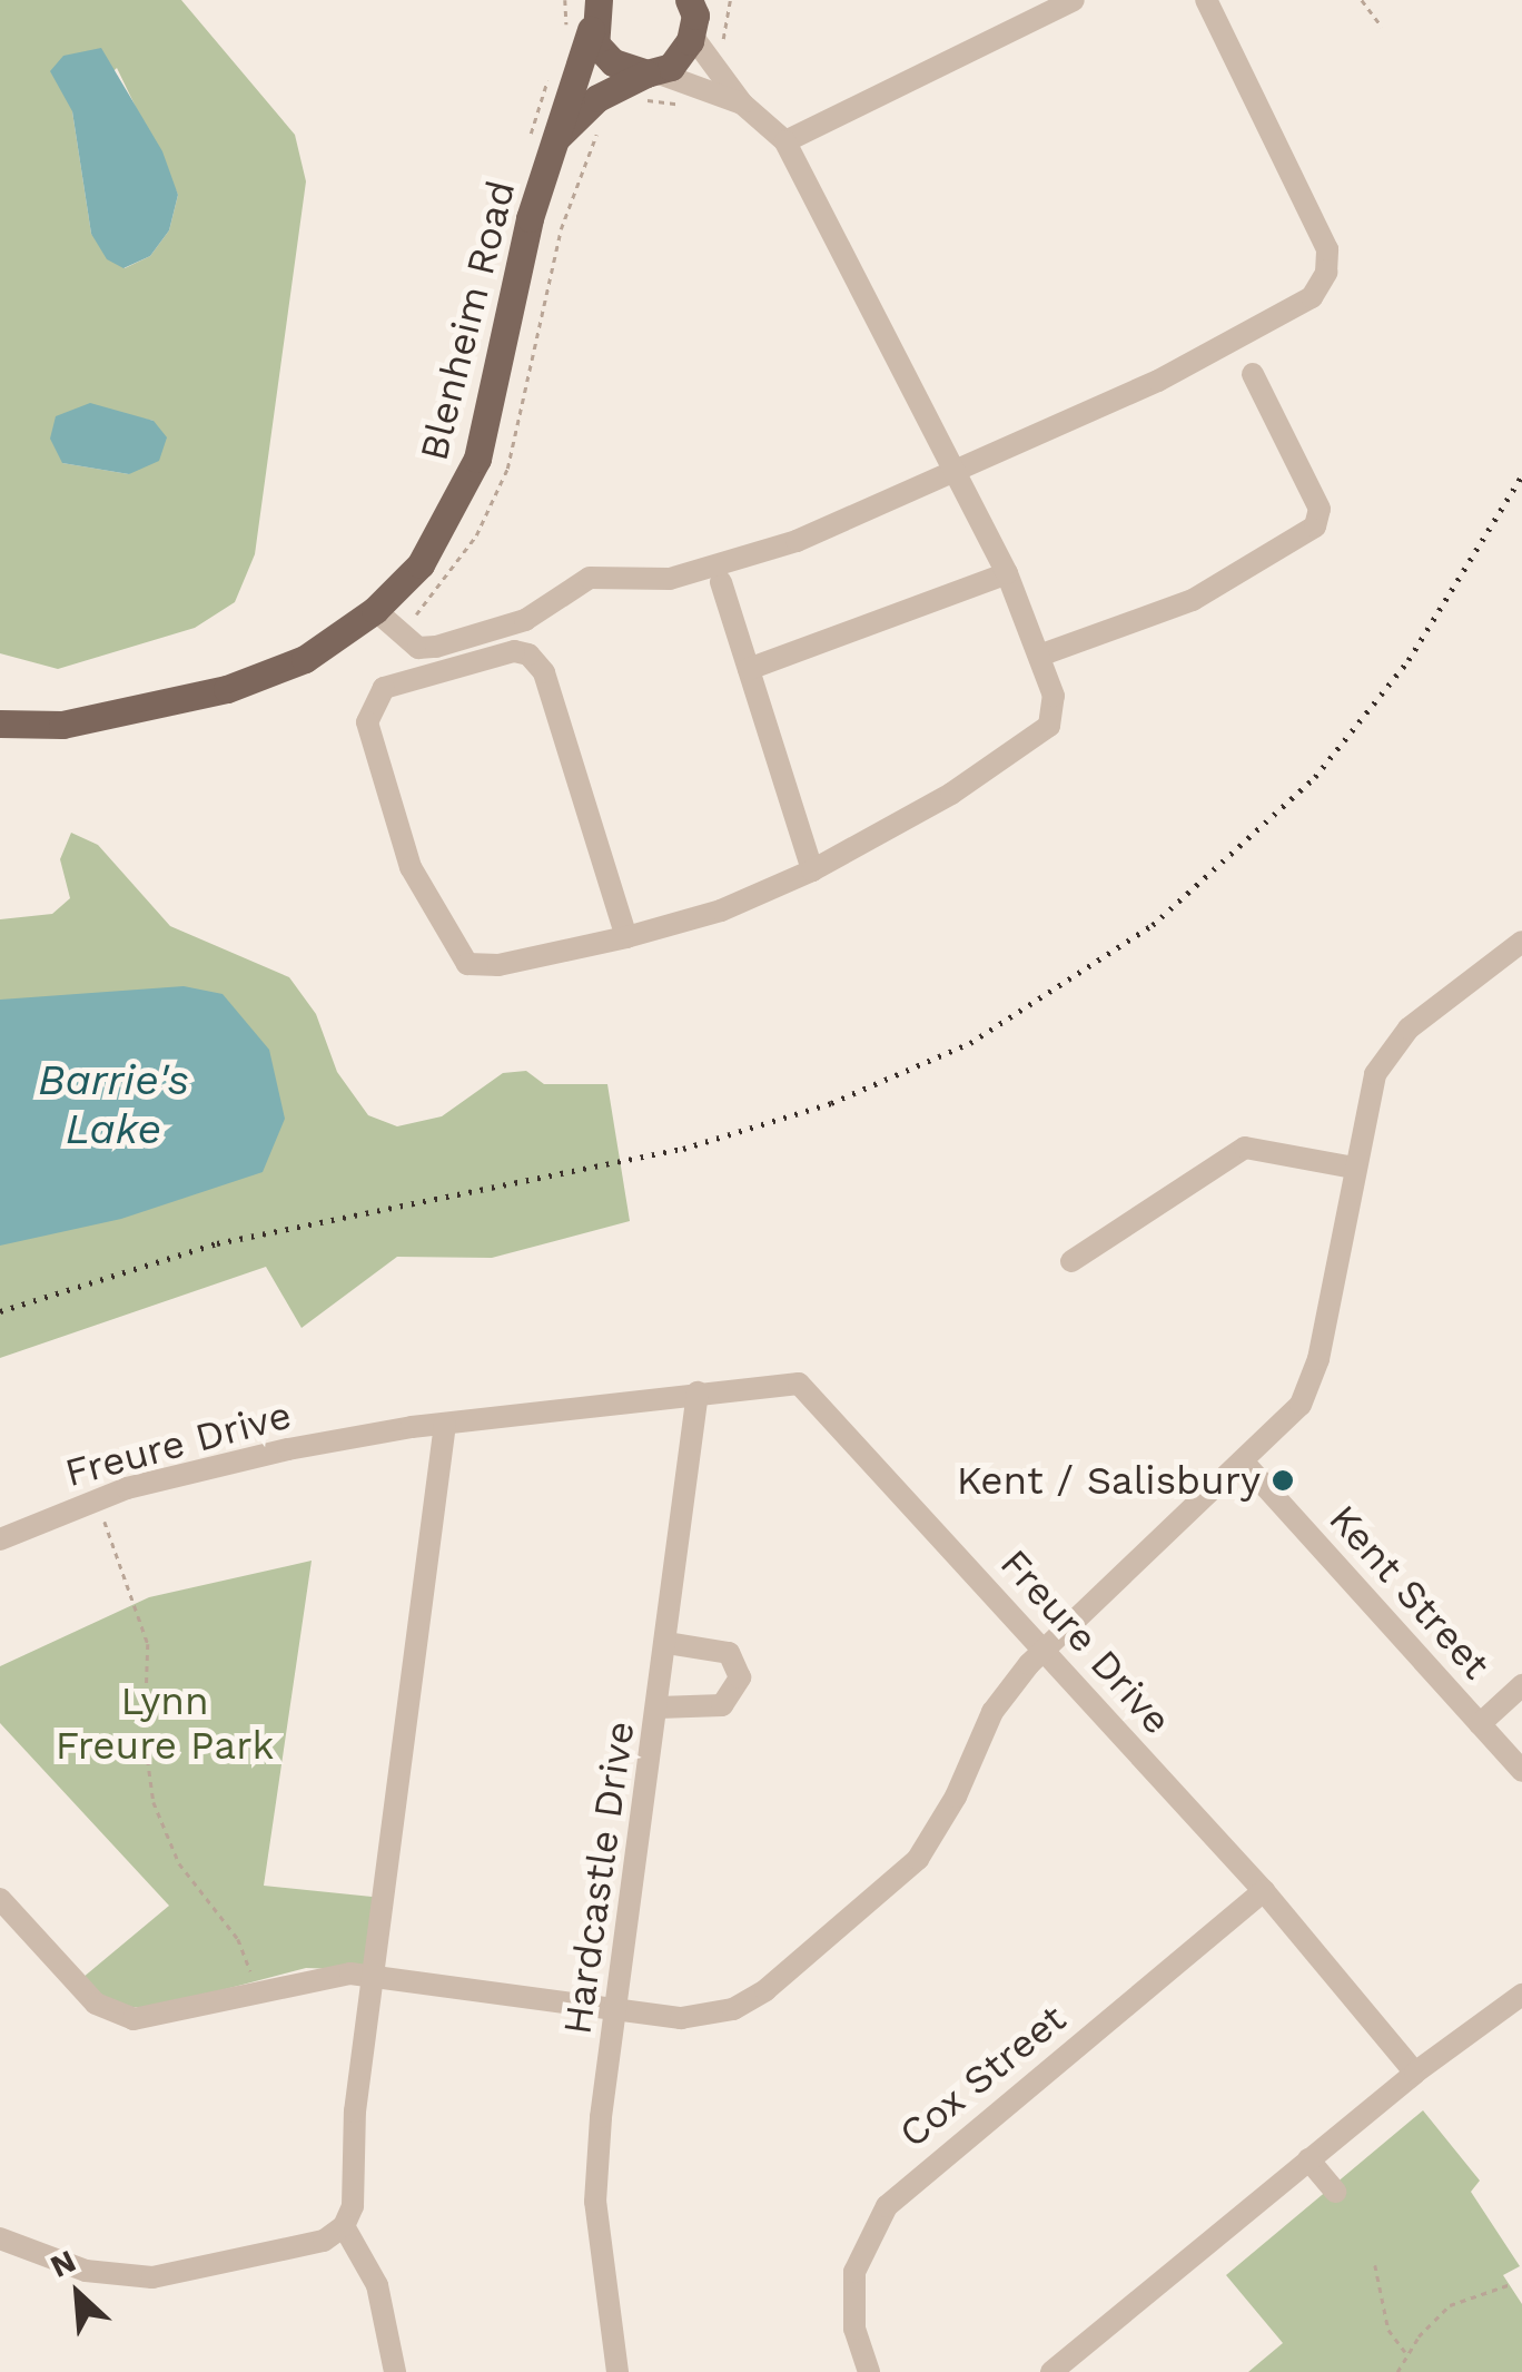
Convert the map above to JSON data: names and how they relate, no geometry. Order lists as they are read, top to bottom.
{
  "streets": {
    "main road": ["Blenheim Road"],
    "street": [
      "Freure Drive",
      "Kent Street",
      "Hardcastle Drive",
      "Cox Street"
    ]
  },
  "crossings": [
    ["Freure Drive", "Hardcastle Drive"],
    ["Freure Drive", "Cox Street"]
  ],
  "water": ["Barrie's Lake"],
  "parks": ["Lynn Freure Park"],
  "places": ["Kent / Salisbury"],
  "north": "top left"
}
